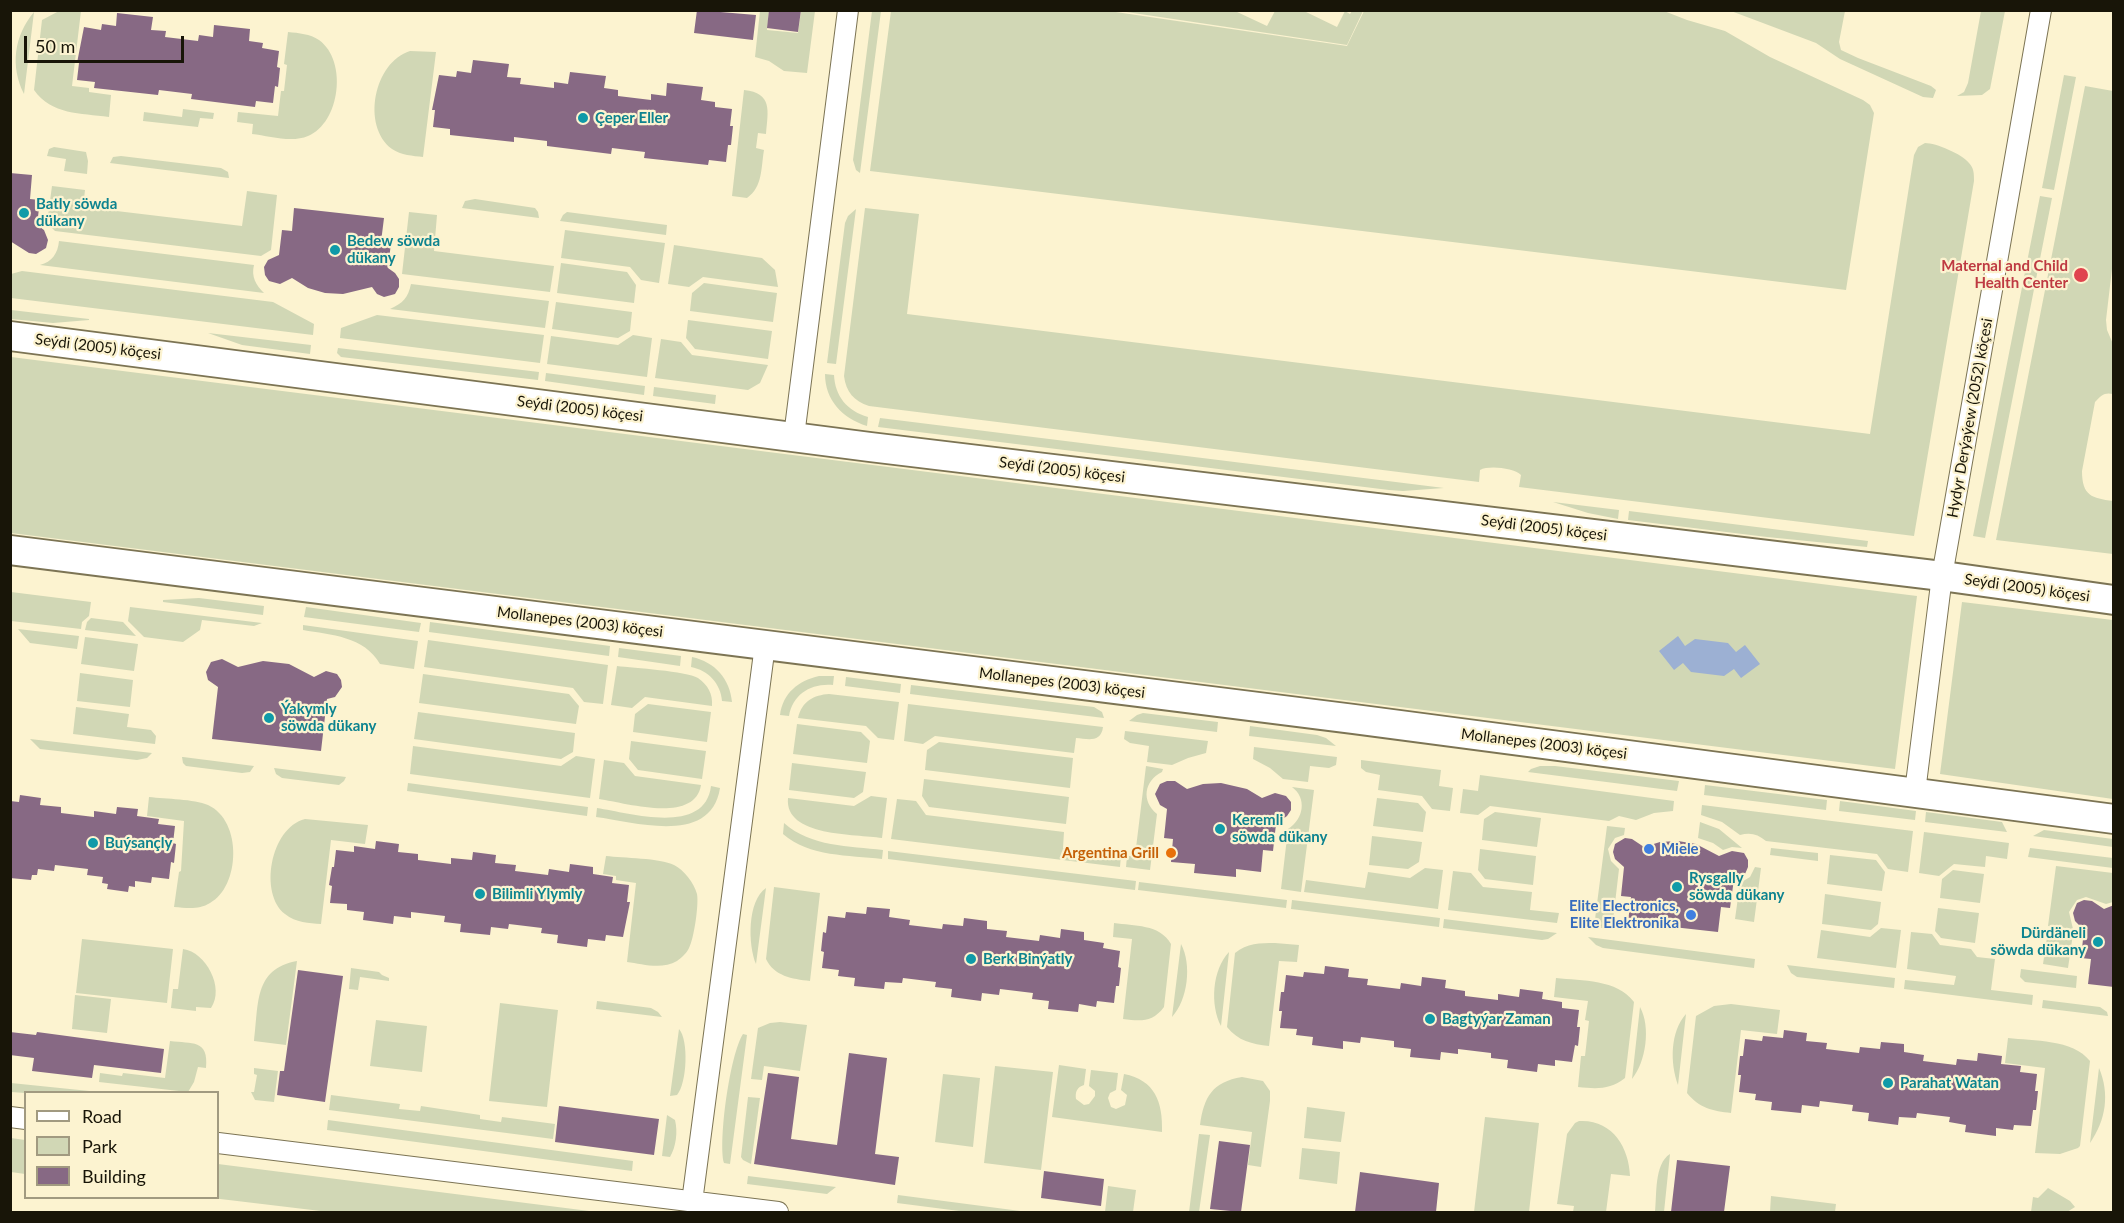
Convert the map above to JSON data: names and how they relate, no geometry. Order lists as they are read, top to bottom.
{
  "streets": {
    "street": ["Seýdi (2005) köçesi", "Hydyr Derýaýew (2052) köçesi", "Mollanepes (2003) köçesi"]
  },
  "crossings": [
    ["Seýdi (2005) köçesi", "Hydyr Derýaýew (2052) köçesi"],
    ["Hydyr Derýaýew (2052) köçesi", "Mollanepes (2003) köçesi"]
  ],
  "places": [
    "Çeper Eller",
    "Batly söwda dükany",
    "Bedew söwda dükany",
    "Maternal and Child Health Center",
    "Ýakymly söwda dükany",
    "Keremli söwda dükany",
    "Buýsançly",
    "Miele",
    "Argentina Grill",
    "Rysgally söwda dükany",
    "Bilimli Ylymly",
    "Elite Electronics, Elite Elektronika",
    "Dürdäneli söwda dükany",
    "Berk Binýatly",
    "Bagtyýar Zaman",
    "Parahat Watan"
  ],
  "legend": ["Road", "Park", "Building"],
  "scale_bar": "50 m"
}
